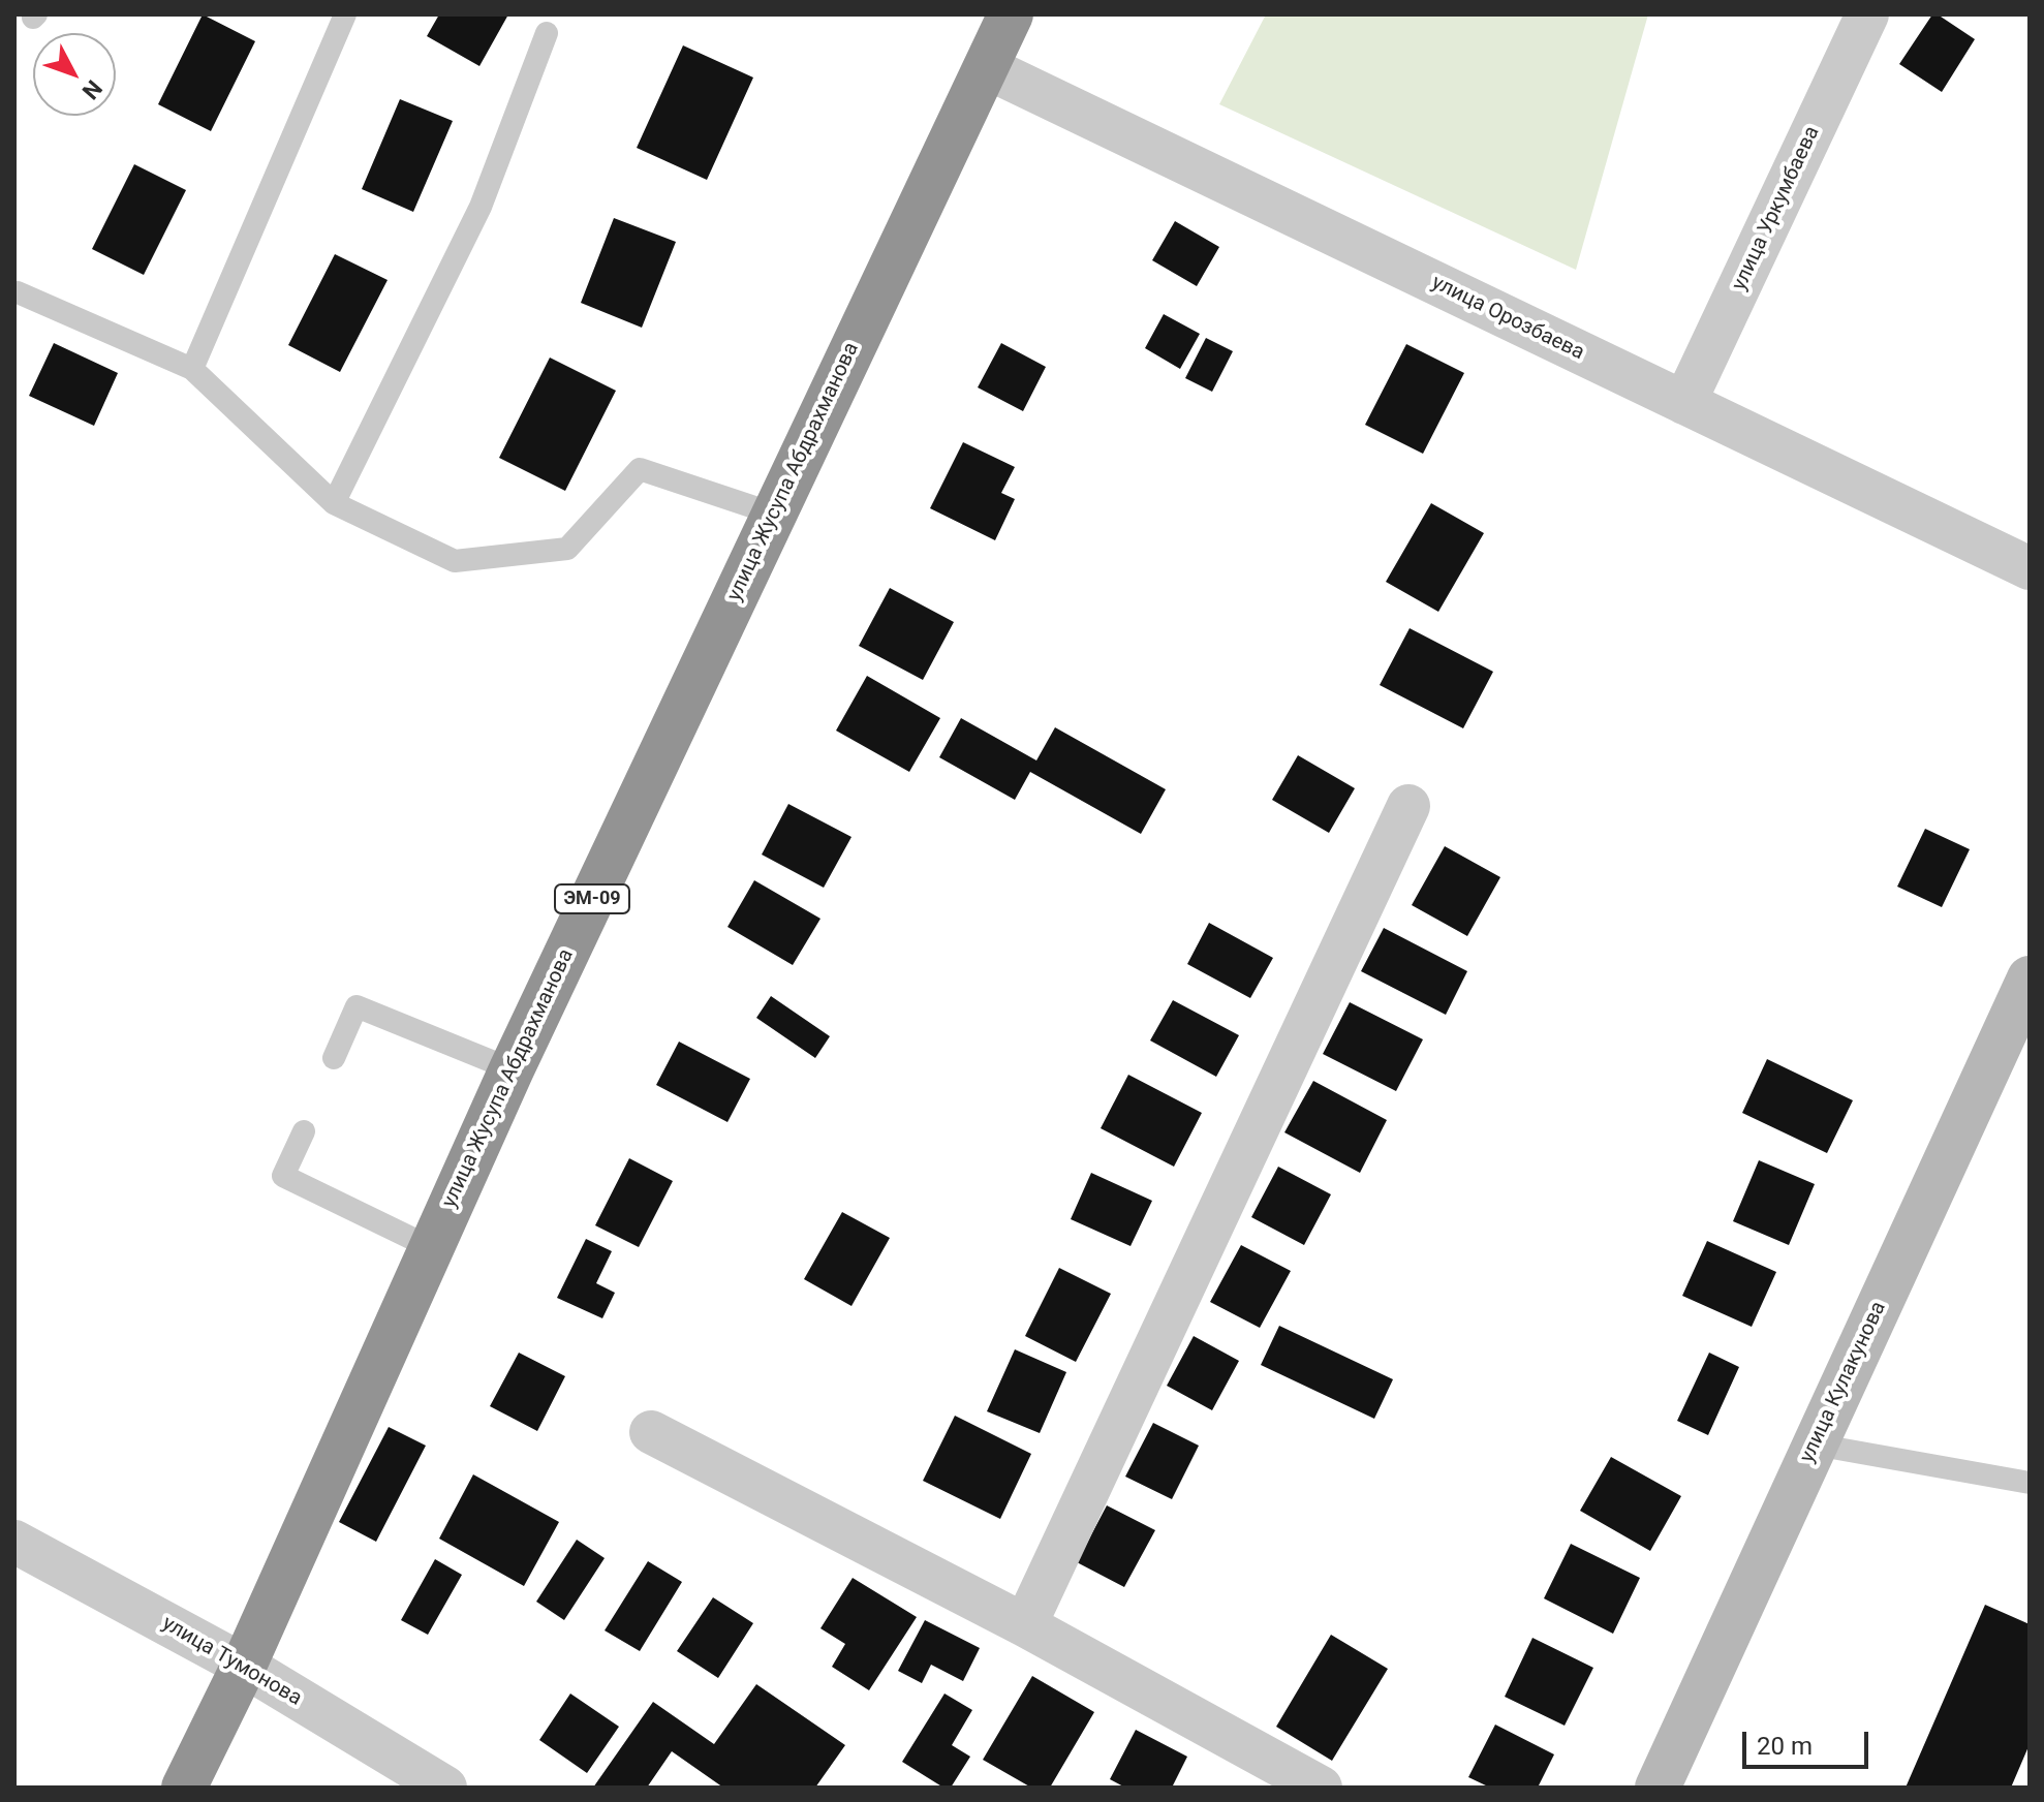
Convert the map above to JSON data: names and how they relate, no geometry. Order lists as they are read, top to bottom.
{
  "streets": {
    "highway": ["улица Жусупа Абдрахманова", "ЭМ-09"],
    "street": [
      "улица Уркумбаева",
      "улица Орозбаева",
      "улица Кулакунова",
      "улица Тумонова"
    ]
  },
  "crossings": [
    ["улица Уркумбаева", "улица Орозбаева"],
    ["улица Орозбаева", "улица Жусупа Абдрахманова"],
    ["улица Жусупа Абдрахманова", "улица Тумонова"]
  ],
  "scale_bar": "20 m",
  "north": "bottom right"
}
